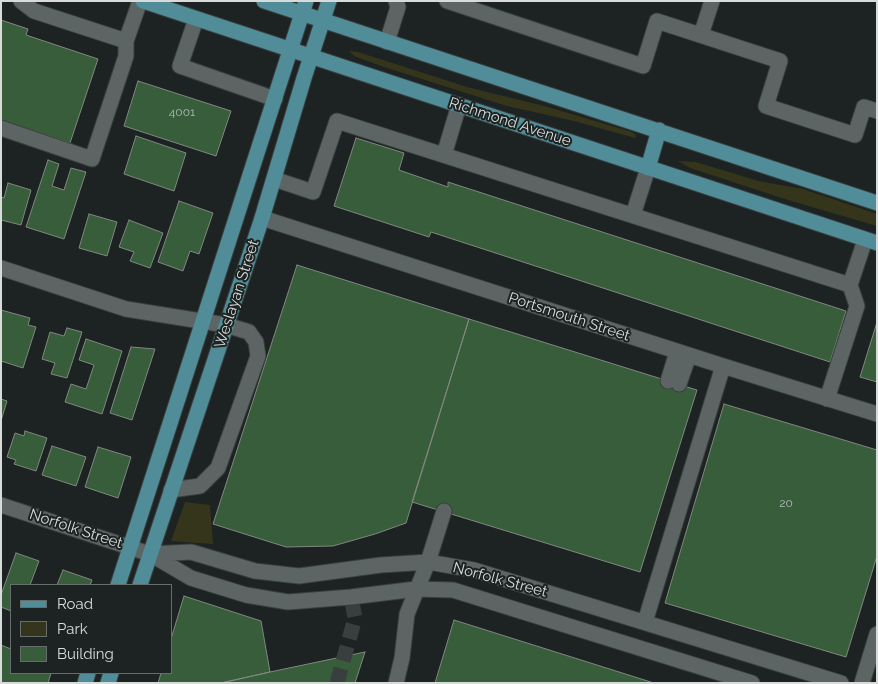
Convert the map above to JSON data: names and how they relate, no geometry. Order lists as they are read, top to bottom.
{
  "streets": {
    "main road": ["Richmond Avenue", "Weslayan Street"],
    "street": ["Portsmouth Street", "Norfolk Street"]
  },
  "crossings": [
    ["Richmond Avenue", "Weslayan Street"],
    ["Weslayan Street", "Portsmouth Street"],
    ["Weslayan Street", "Norfolk Street"]
  ],
  "house_numbers": ["4001", "20"],
  "legend": ["Road", "Park", "Building"]
}
